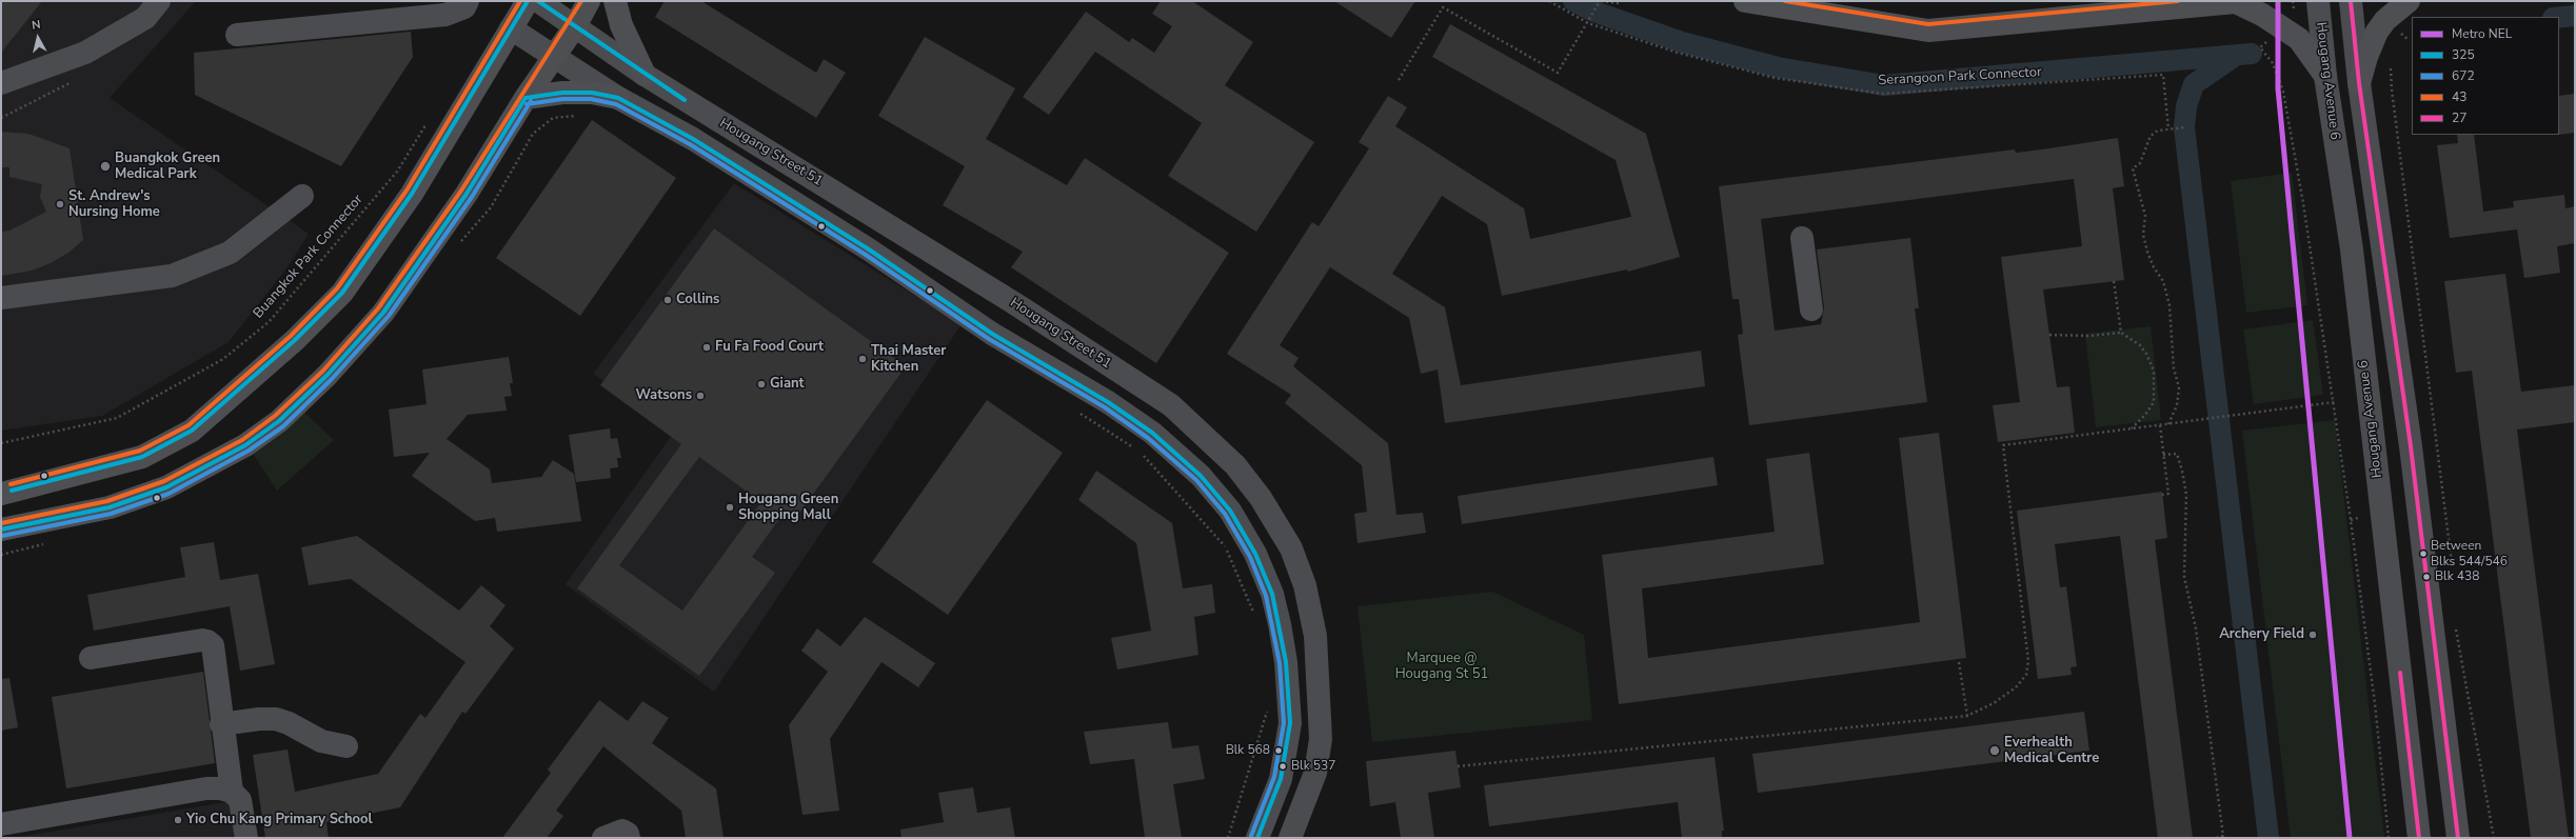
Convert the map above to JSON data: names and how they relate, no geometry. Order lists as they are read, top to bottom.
{
  "streets": {
    "street": ["Hougang Avenue 6", "Hougang Street 51"],
    "path": ["Serangoon Park Connector", "Buangkok Park Connector"]
  },
  "parks": ["Marquee @ Hougang St 51"],
  "places": [
    "Buangkok Green Medical Park",
    "St. Andrew's Nursing Home",
    "Collins",
    "Fu Fa Food Court",
    "Thai Master Kitchen",
    "Giant",
    "Watsons",
    "Hougang Green Shopping Mall",
    "Between Blks 544/546",
    "Blk 438",
    "Archery Field",
    "Blk 568",
    "Everhealth Medical Centre",
    "Blk 537",
    "Yio Chu Kang Primary School"
  ],
  "lines": [
    "metro line NEL",
    "transit line 325",
    "transit line 43",
    "transit line 27",
    "transit line 672"
  ],
  "legend": [
    "Metro NEL",
    "325",
    "672",
    "43",
    "27"
  ],
  "north": "top"
}
